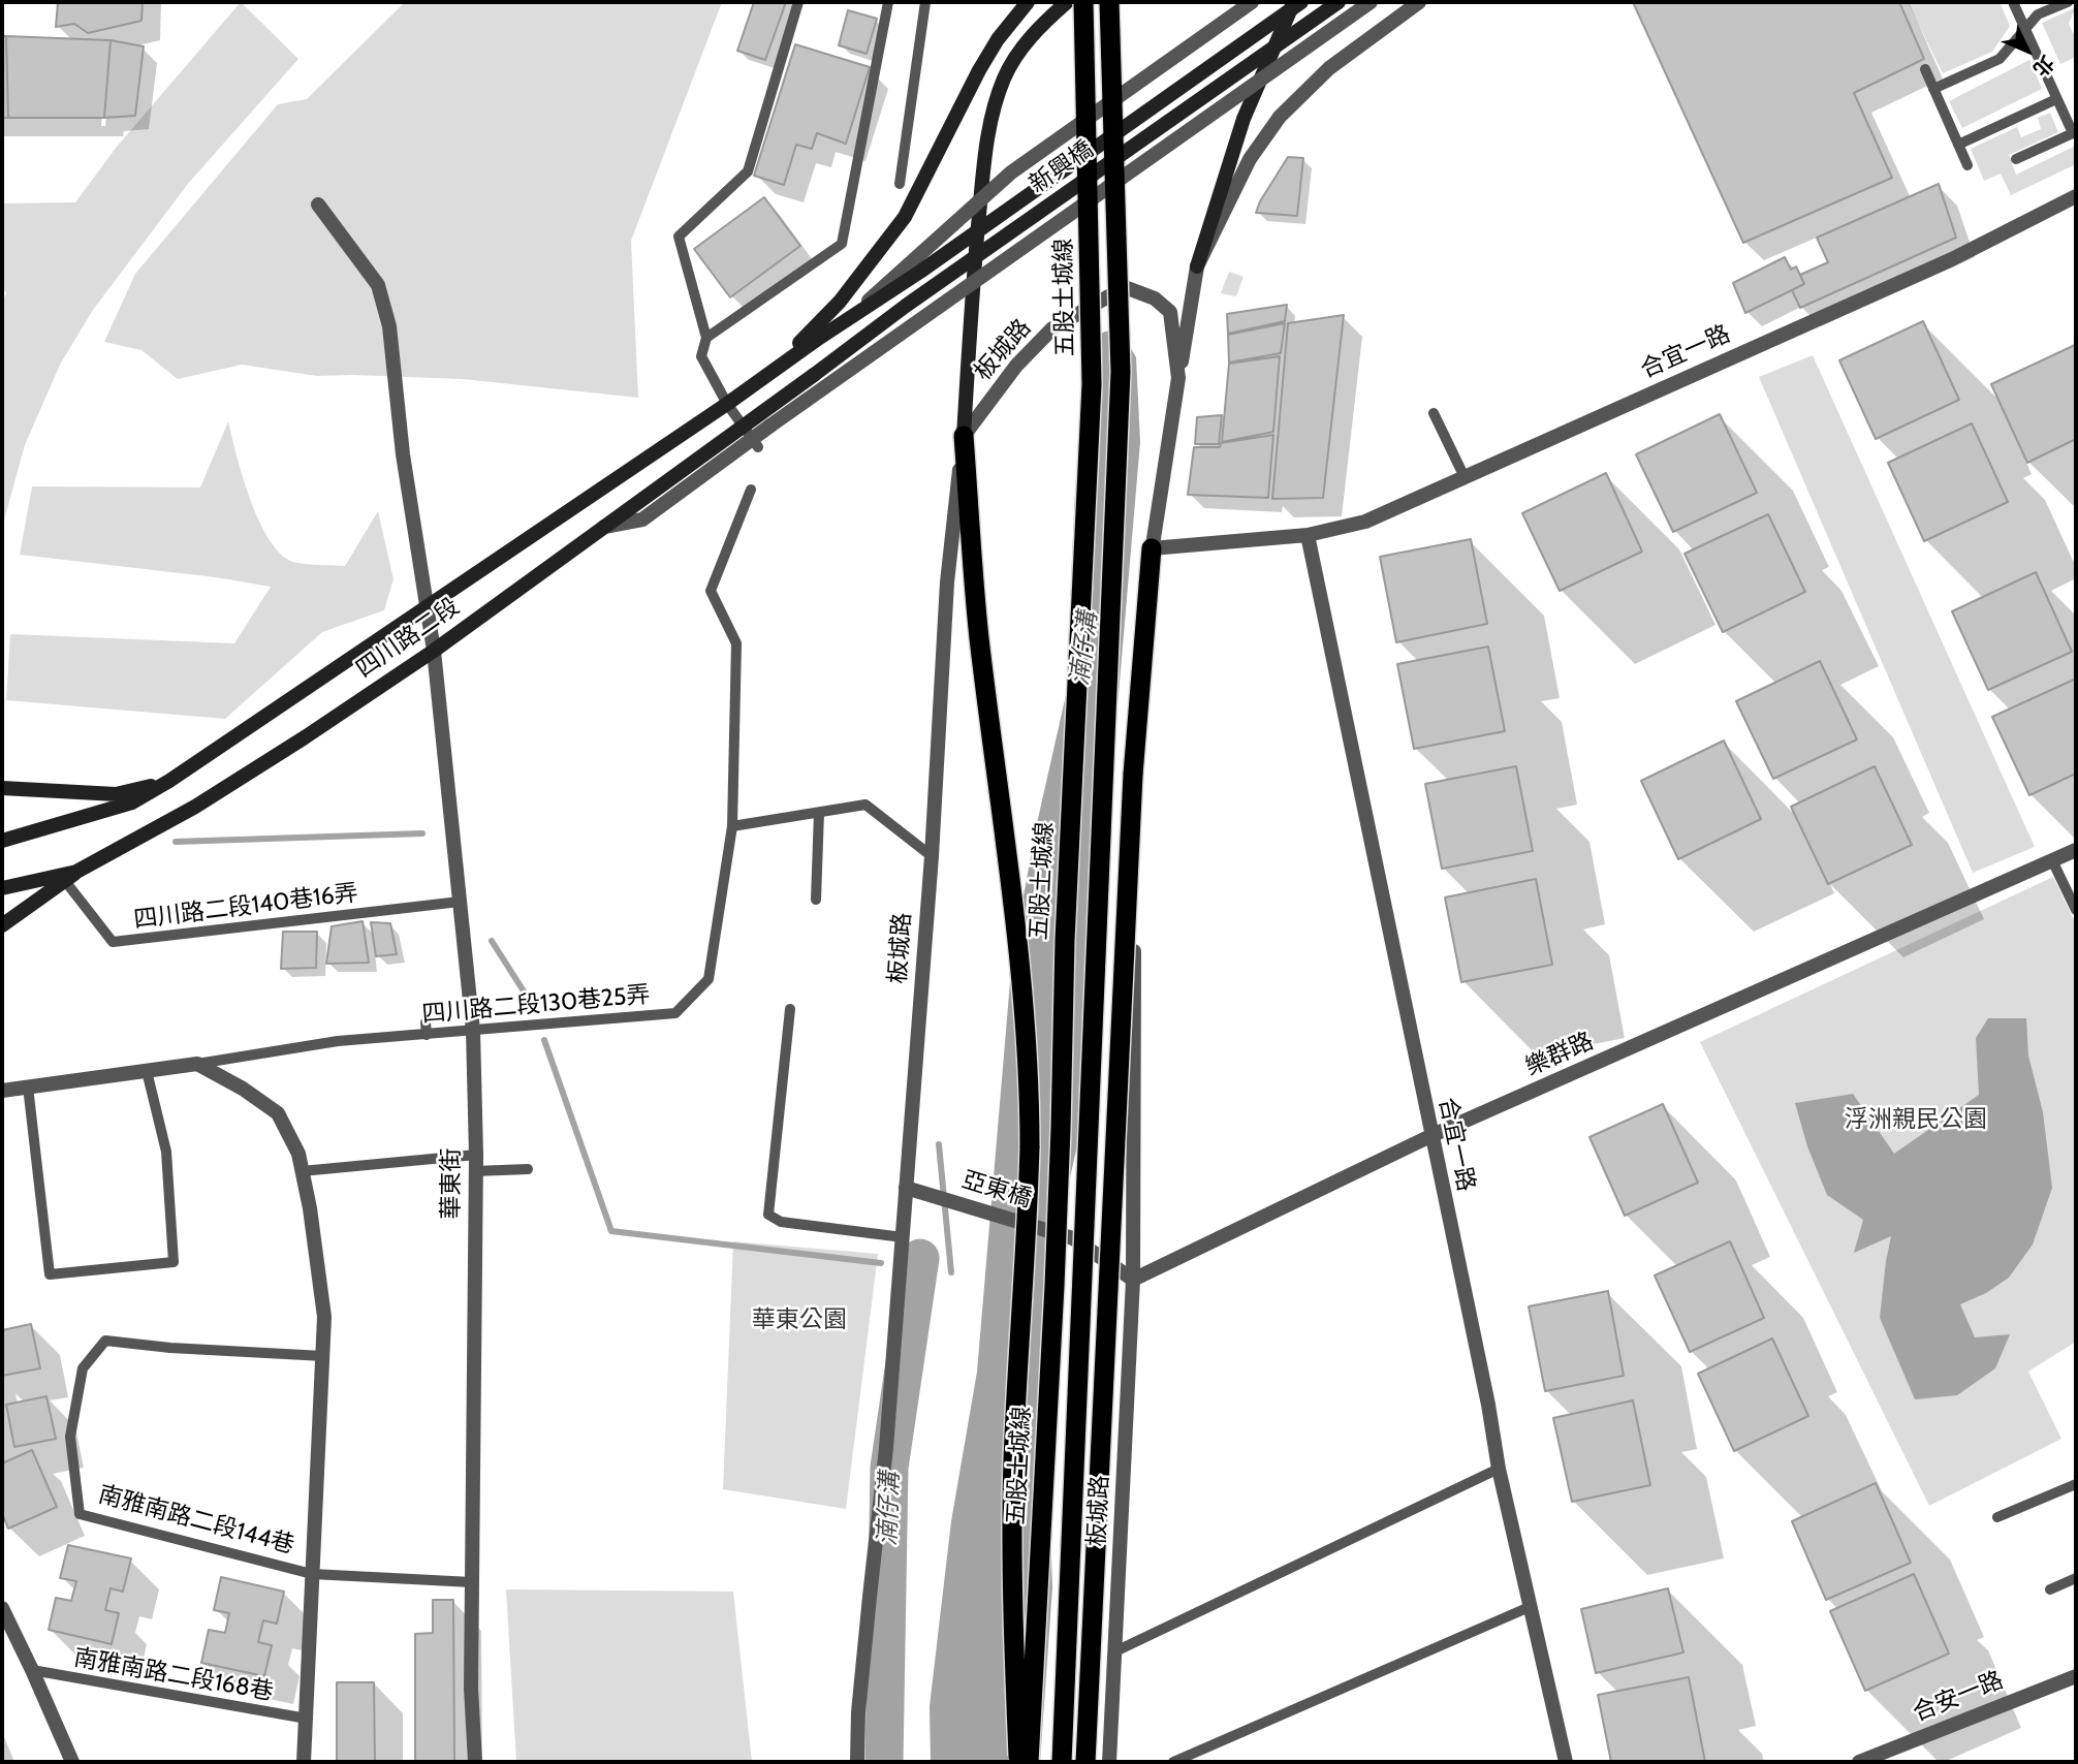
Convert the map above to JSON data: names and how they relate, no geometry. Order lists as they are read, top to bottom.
{
  "streets": {
    "highway": ["五股土城線"],
    "main road": ["新興橋", "四川路二段"],
    "street": [
      "板城路",
      "合宜一路",
      "樂群路",
      "華東街",
      "亞東橋",
      "南雅南路二段144巷",
      "合安一路"
    ],
    "lane": ["四川路二段140巷16弄", "四川路二段130巷25弄", "南雅南路二段168巷"]
  },
  "crossings": [
    ["新興橋", "四川路二段"],
    ["板城路", "合宜一路"],
    ["板城路", "樂群路"],
    ["板城路", "亞東橋"],
    ["合宜一路", "樂群路"],
    ["四川路二段", "四川路二段140巷16弄"],
    ["四川路二段", "華東街"],
    ["四川路二段140巷16弄", "華東街"],
    ["四川路二段130巷25弄", "華東街"],
    ["樂群路", "亞東橋"],
    ["華東街", "南雅南路二段144巷"],
    ["南雅南路二段144巷", "南雅南路二段168巷"]
  ],
  "water": ["湳仔溝"],
  "parks": ["浮洲親民公園", "華東公園"],
  "north": "bottom right"
}
